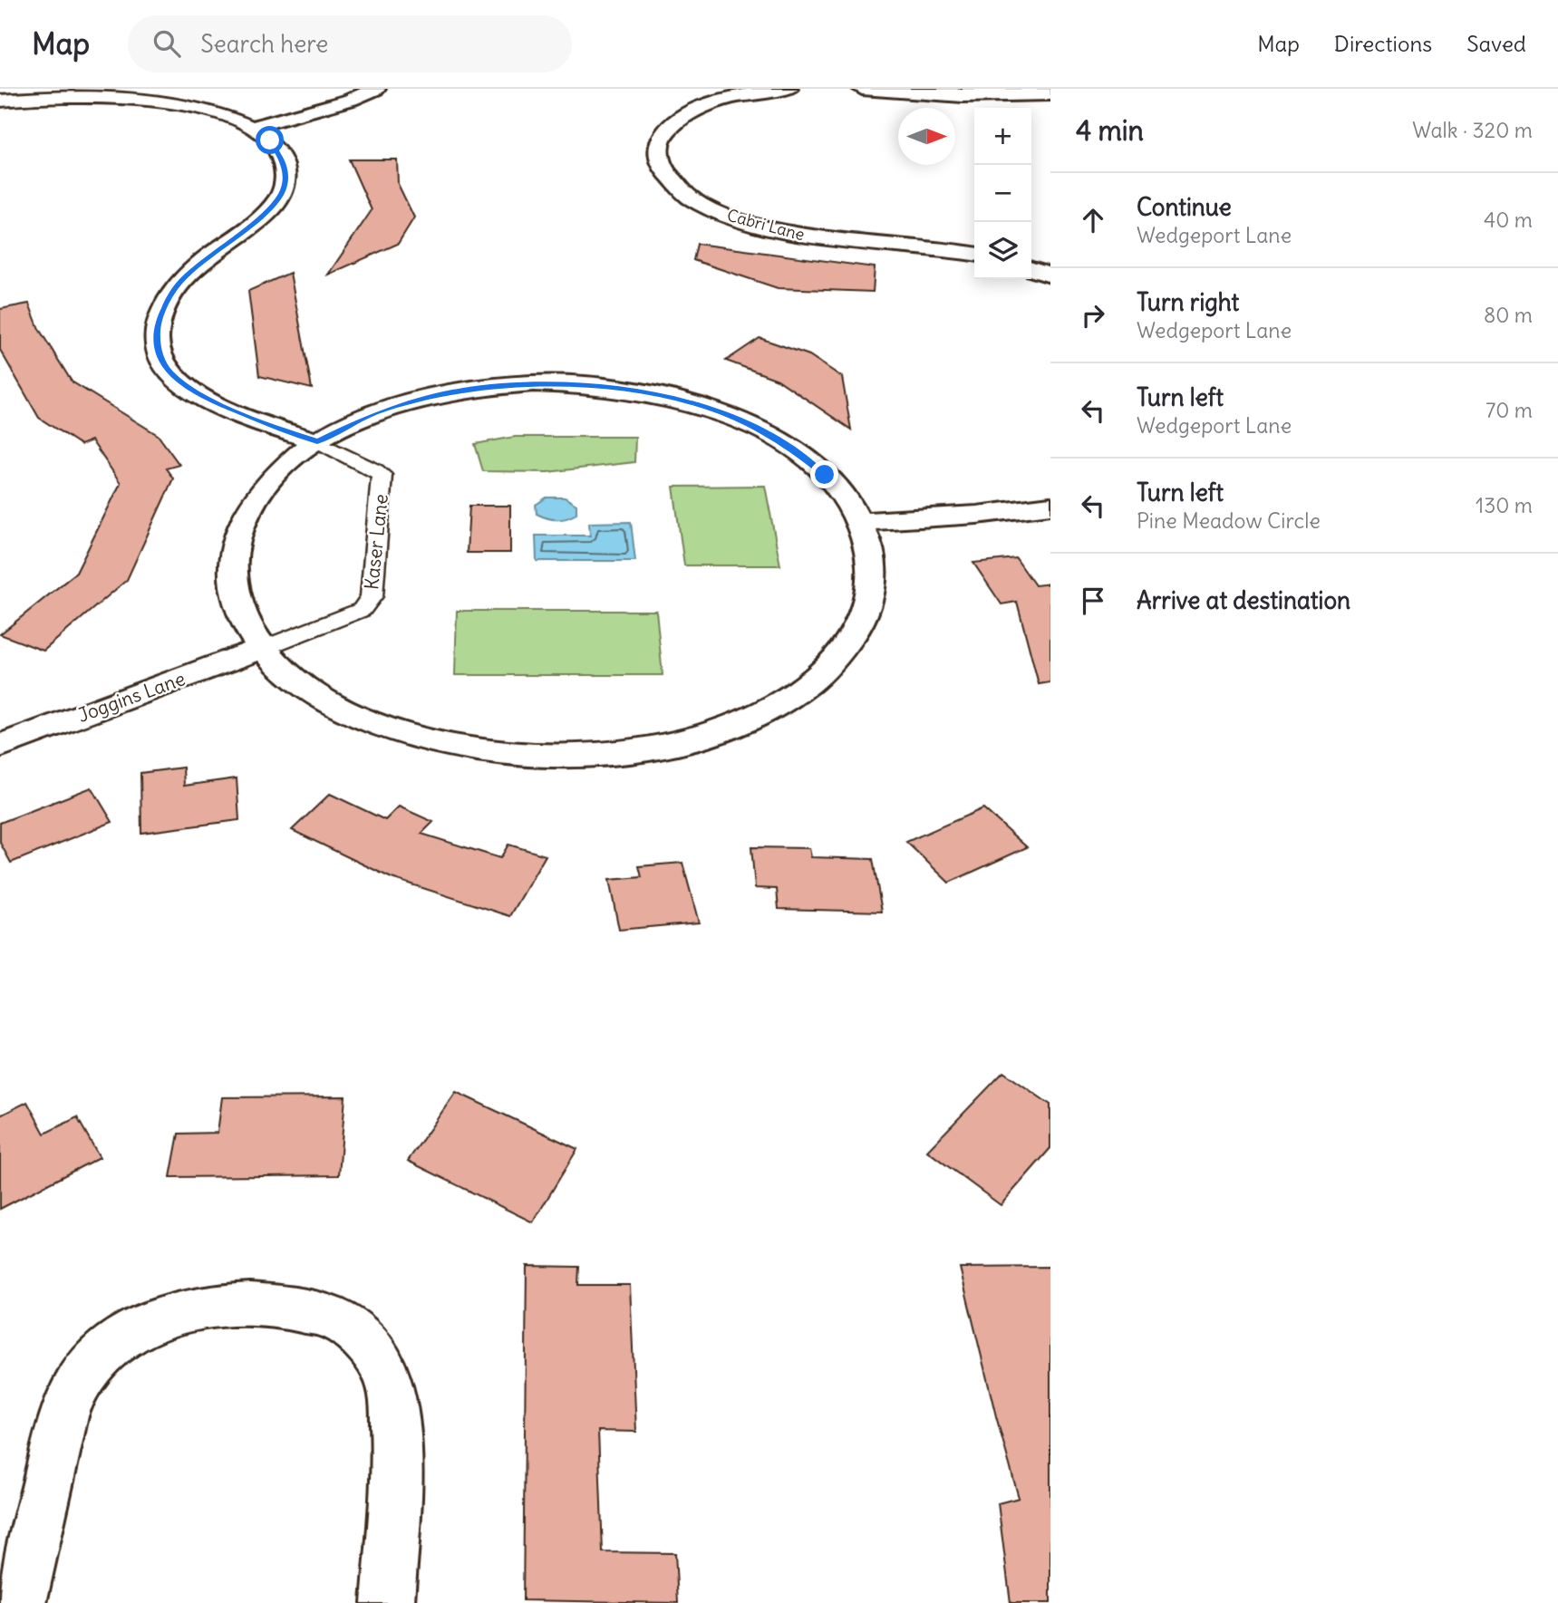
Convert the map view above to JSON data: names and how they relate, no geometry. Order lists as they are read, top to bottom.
{
  "streets": {
    "street": ["Cabri Lane", "Joggins Lane"],
    "lane": ["Kaser Lane"]
  },
  "crossings": [
    ["Kaser Lane", "Joggins Lane"]
  ],
  "north": "right",
  "page": {
    "header": "Map",
    "search": "Search here",
    "nav": ["Map", "Directions", "Saved"],
    "heading": ["4 min", "Walk · 320 m"],
    "map_buttons": ["+", "−"],
    "list": [
      ["Continue", "Wedgeport Lane", "40 m"],
      ["Turn right", "Wedgeport Lane", "80 m"],
      ["Turn left", "Wedgeport Lane", "70 m"],
      ["Turn left", "Pine Meadow Circle", "130 m"],
      "Arrive at destination"
    ]
  }
}
